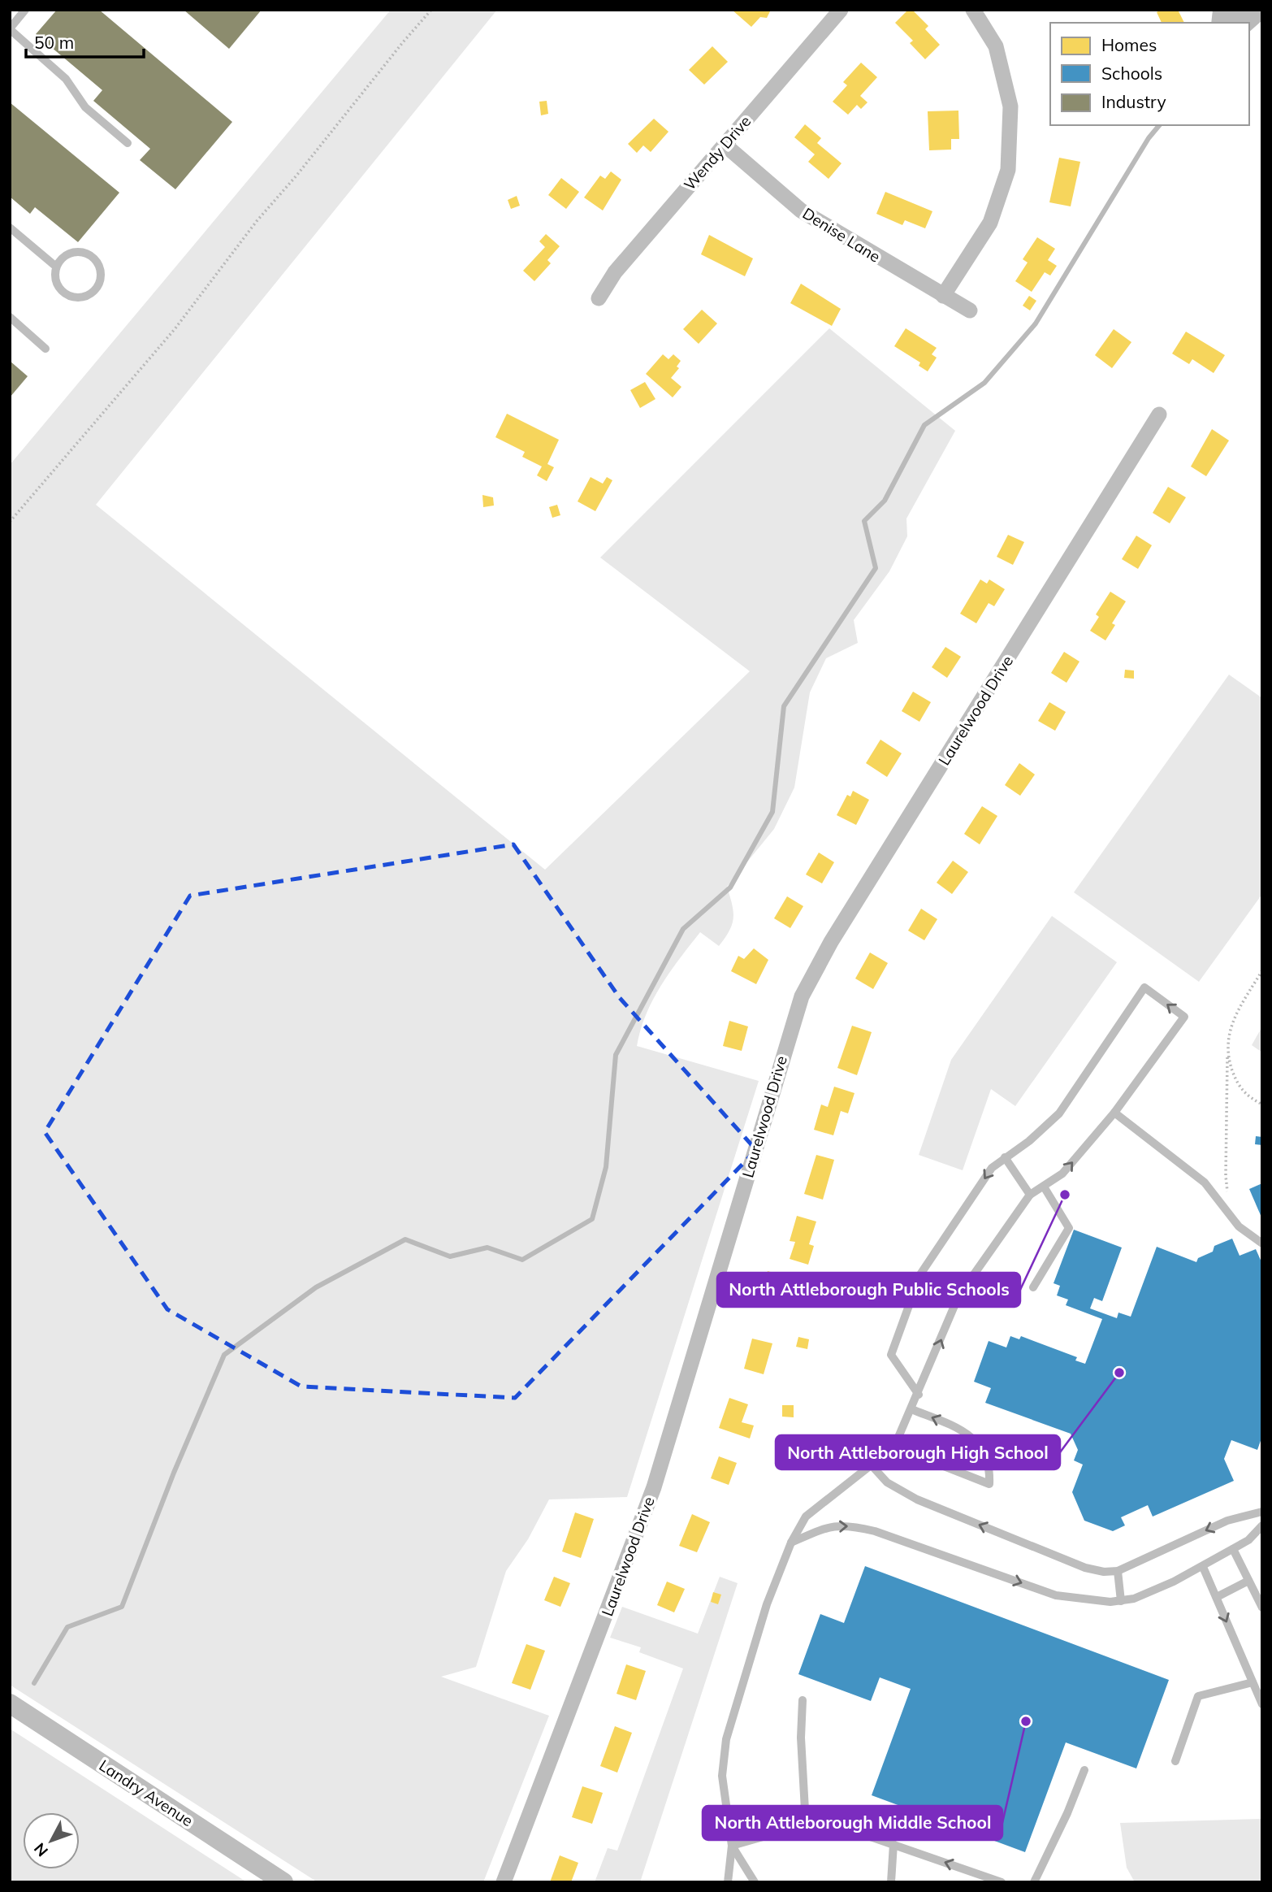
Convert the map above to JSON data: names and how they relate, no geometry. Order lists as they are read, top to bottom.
{
  "streets": {
    "street": [
      "Wendy Drive",
      "Denise Lane",
      "Laurelwood Drive",
      "Landry Avenue"
    ]
  },
  "crossings": [
    ["Wendy Drive", "Denise Lane"]
  ],
  "places": ["North Attleborough Public Schools", "North Attleborough High School", "North Attleborough Middle School"],
  "legend": ["Homes", "Schools", "Industry"],
  "scale_bar": "50 m",
  "north": "bottom left"
}
